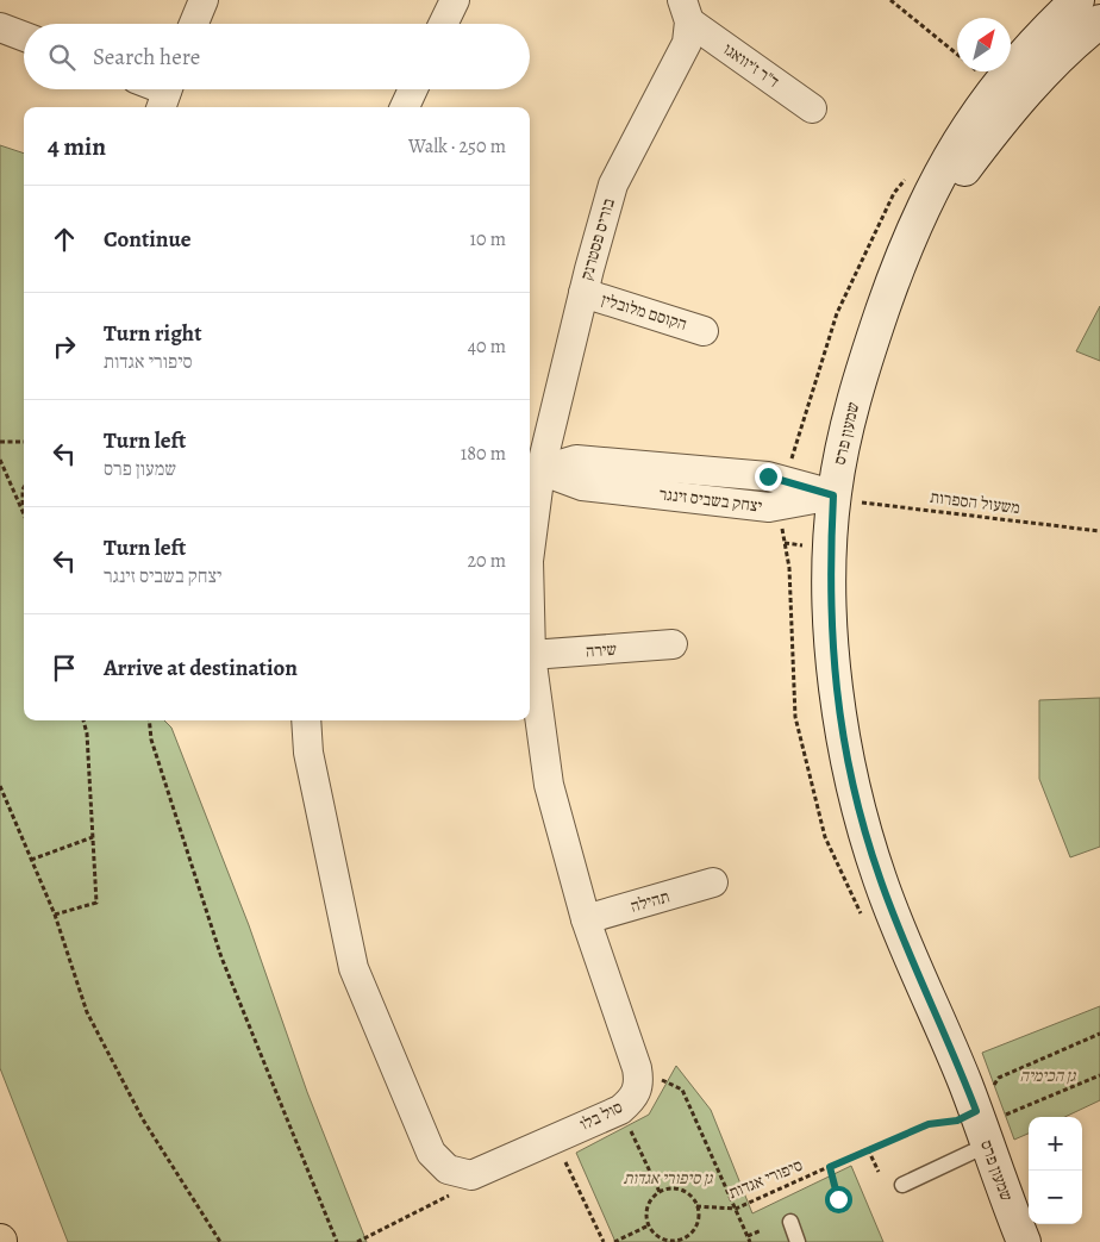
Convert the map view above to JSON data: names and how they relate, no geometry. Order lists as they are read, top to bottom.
{
  "streets": {
    "street": [
      "ד\"ר ז'יוואגו",
      "בוריס פסטרנק",
      "הקוסם מלובלין",
      "שמעון פרס",
      "יצחק בשביס זינגר",
      "שירה",
      "תהילה",
      "סול בלו"
    ],
    "path": ["משעול הספרות", "סיפורי אגדות"]
  },
  "crossings": [
    ["ד\"ר ז'יוואגו", "בוריס פסטרנק"],
    ["בוריס פסטרנק", "הקוסם מלובלין"],
    ["בוריס פסטרנק", "יצחק בשביס זינגר"],
    ["בוריס פסטרנק", "סול בלו"],
    ["שמעון פרס", "יצחק בשביס זינגר"],
    ["שמעון פרס", "משעול הספרות"],
    ["שמעון פרס", "סיפורי אגדות"],
    ["יצחק בשביס זינגר", "משעול הספרות"],
    ["יצחק בשביס זינגר", "סול בלו"],
    ["שירה", "סול בלו"],
    ["תהילה", "סול בלו"]
  ],
  "parks": ["גן הכימיה", "גן סיפורי אגדות"],
  "north": "top right",
  "page": {
    "search": "Search here",
    "heading": ["4 min", "Walk · 250 m"],
    "list": [
      ["Continue", "10 m"],
      ["Turn right", "סיפורי אגדות", "40 m"],
      ["Turn left", "שמעון פרס", "180 m"],
      ["Turn left", "יצחק בשביס זינגר", "20 m"],
      "Arrive at destination"
    ],
    "map_buttons": ["+", "−"]
  }
}
